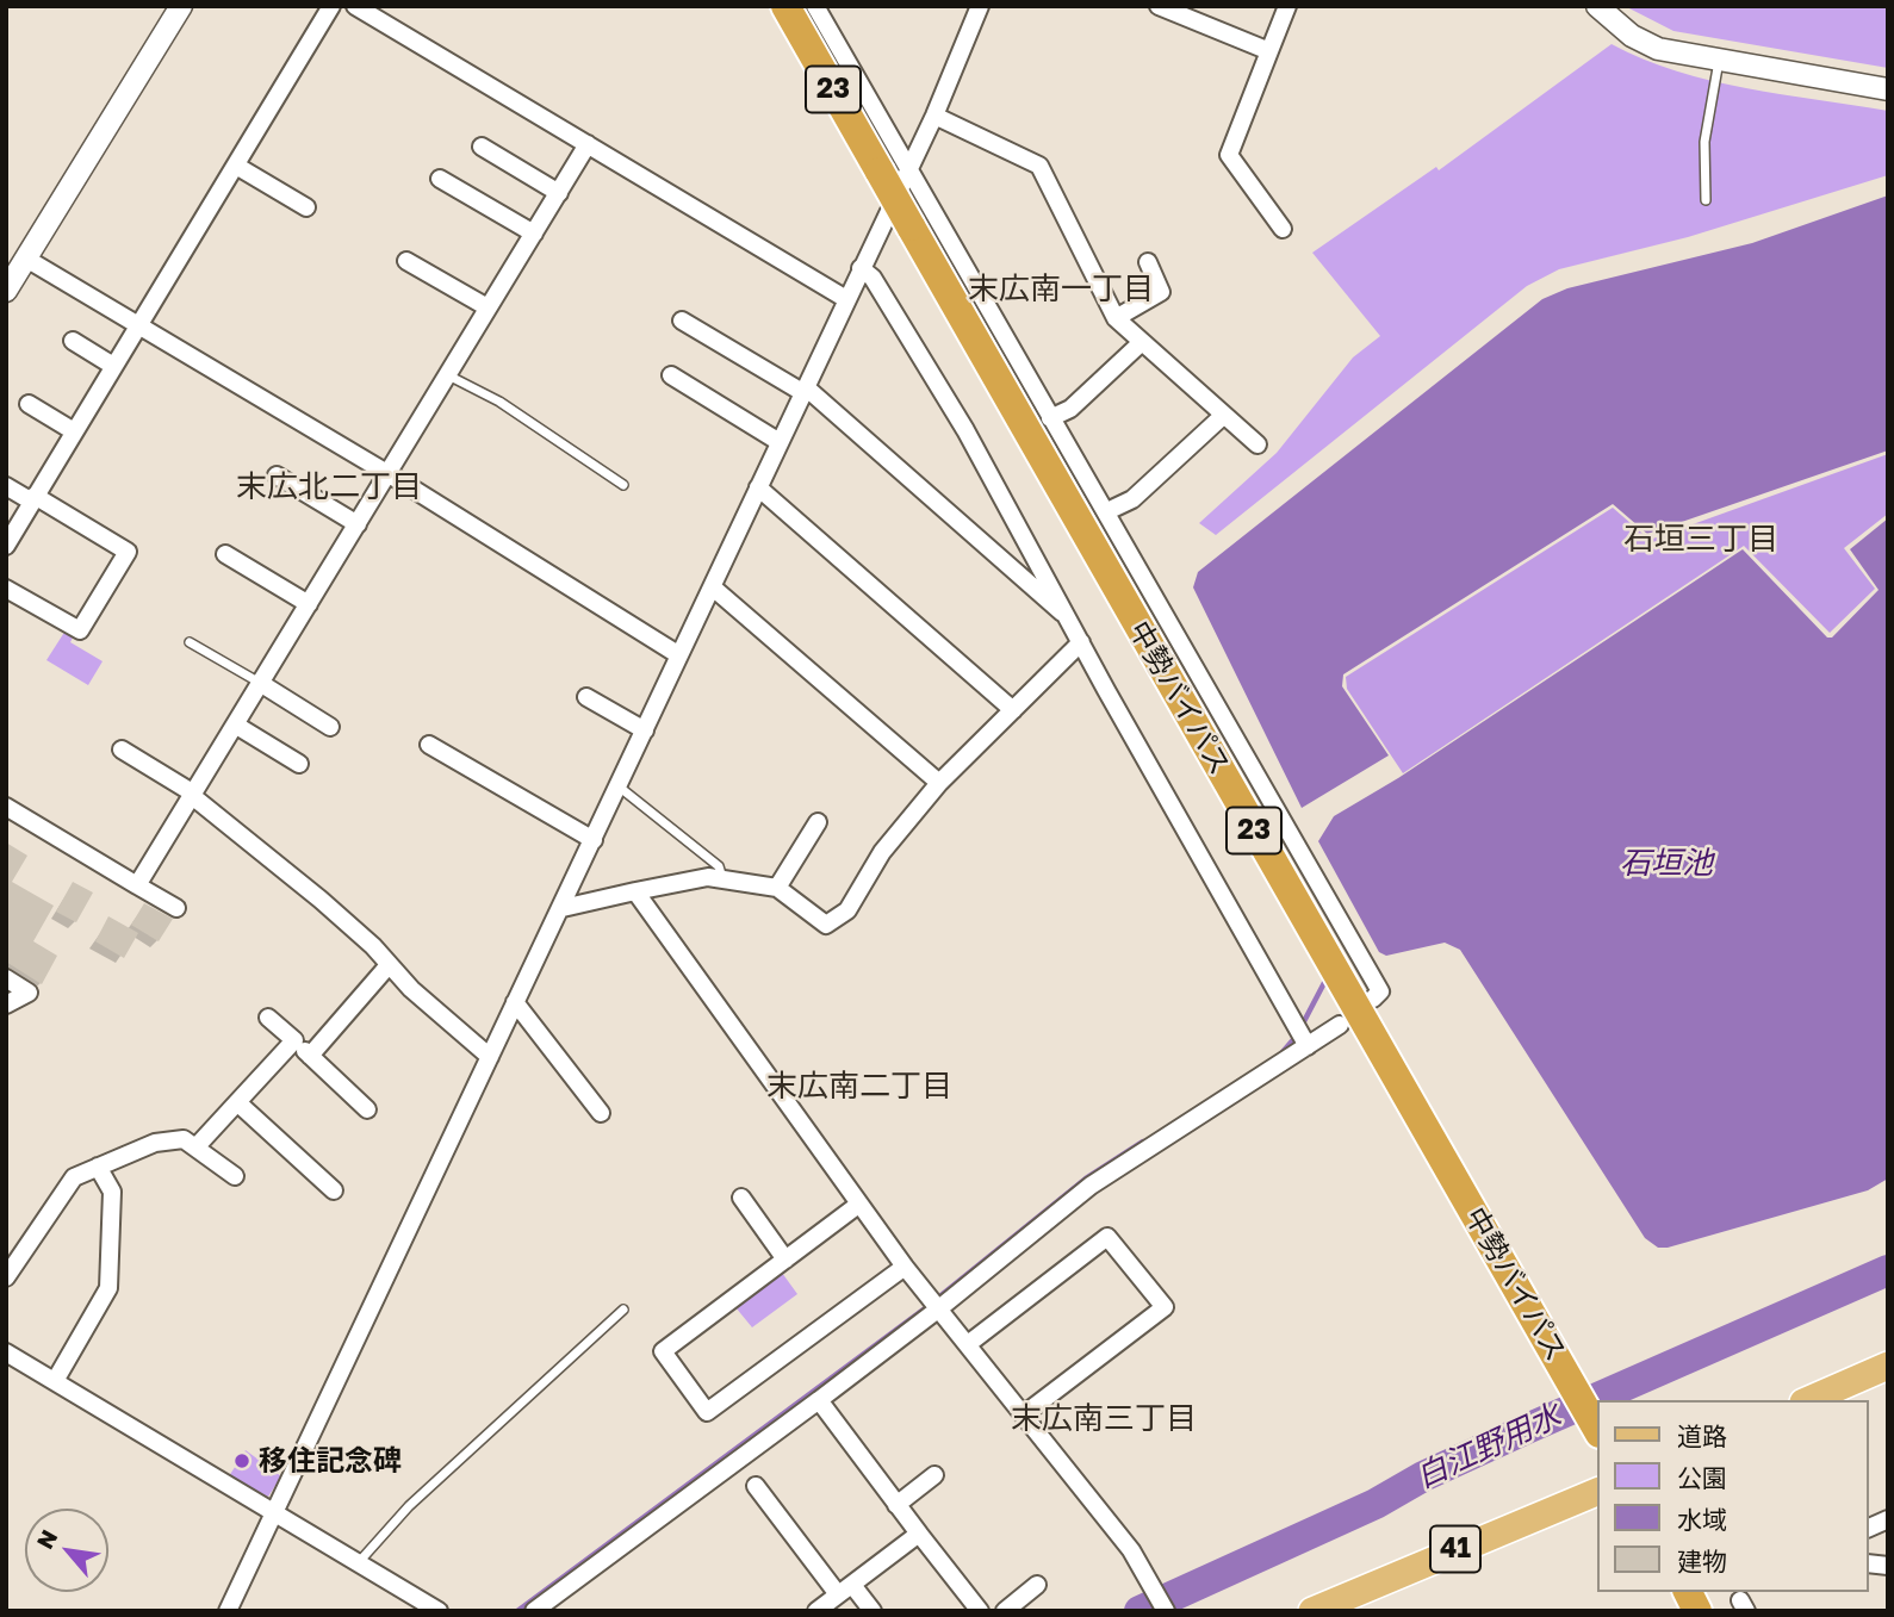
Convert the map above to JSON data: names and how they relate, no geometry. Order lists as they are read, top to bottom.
{
  "streets": {
    "highway": ["23", "中勢バイパス"],
    "main road": ["41"]
  },
  "districts": [
    "末広南一丁目",
    "末広北二丁目",
    "石垣三丁目",
    "末広南二丁目",
    "末広南三丁目"
  ],
  "water": ["石垣池", "白江野用水"],
  "places": ["移住記念碑"],
  "legend": [
    "道路",
    "公園",
    "水域",
    "建物"
  ],
  "north": "top left"
}
